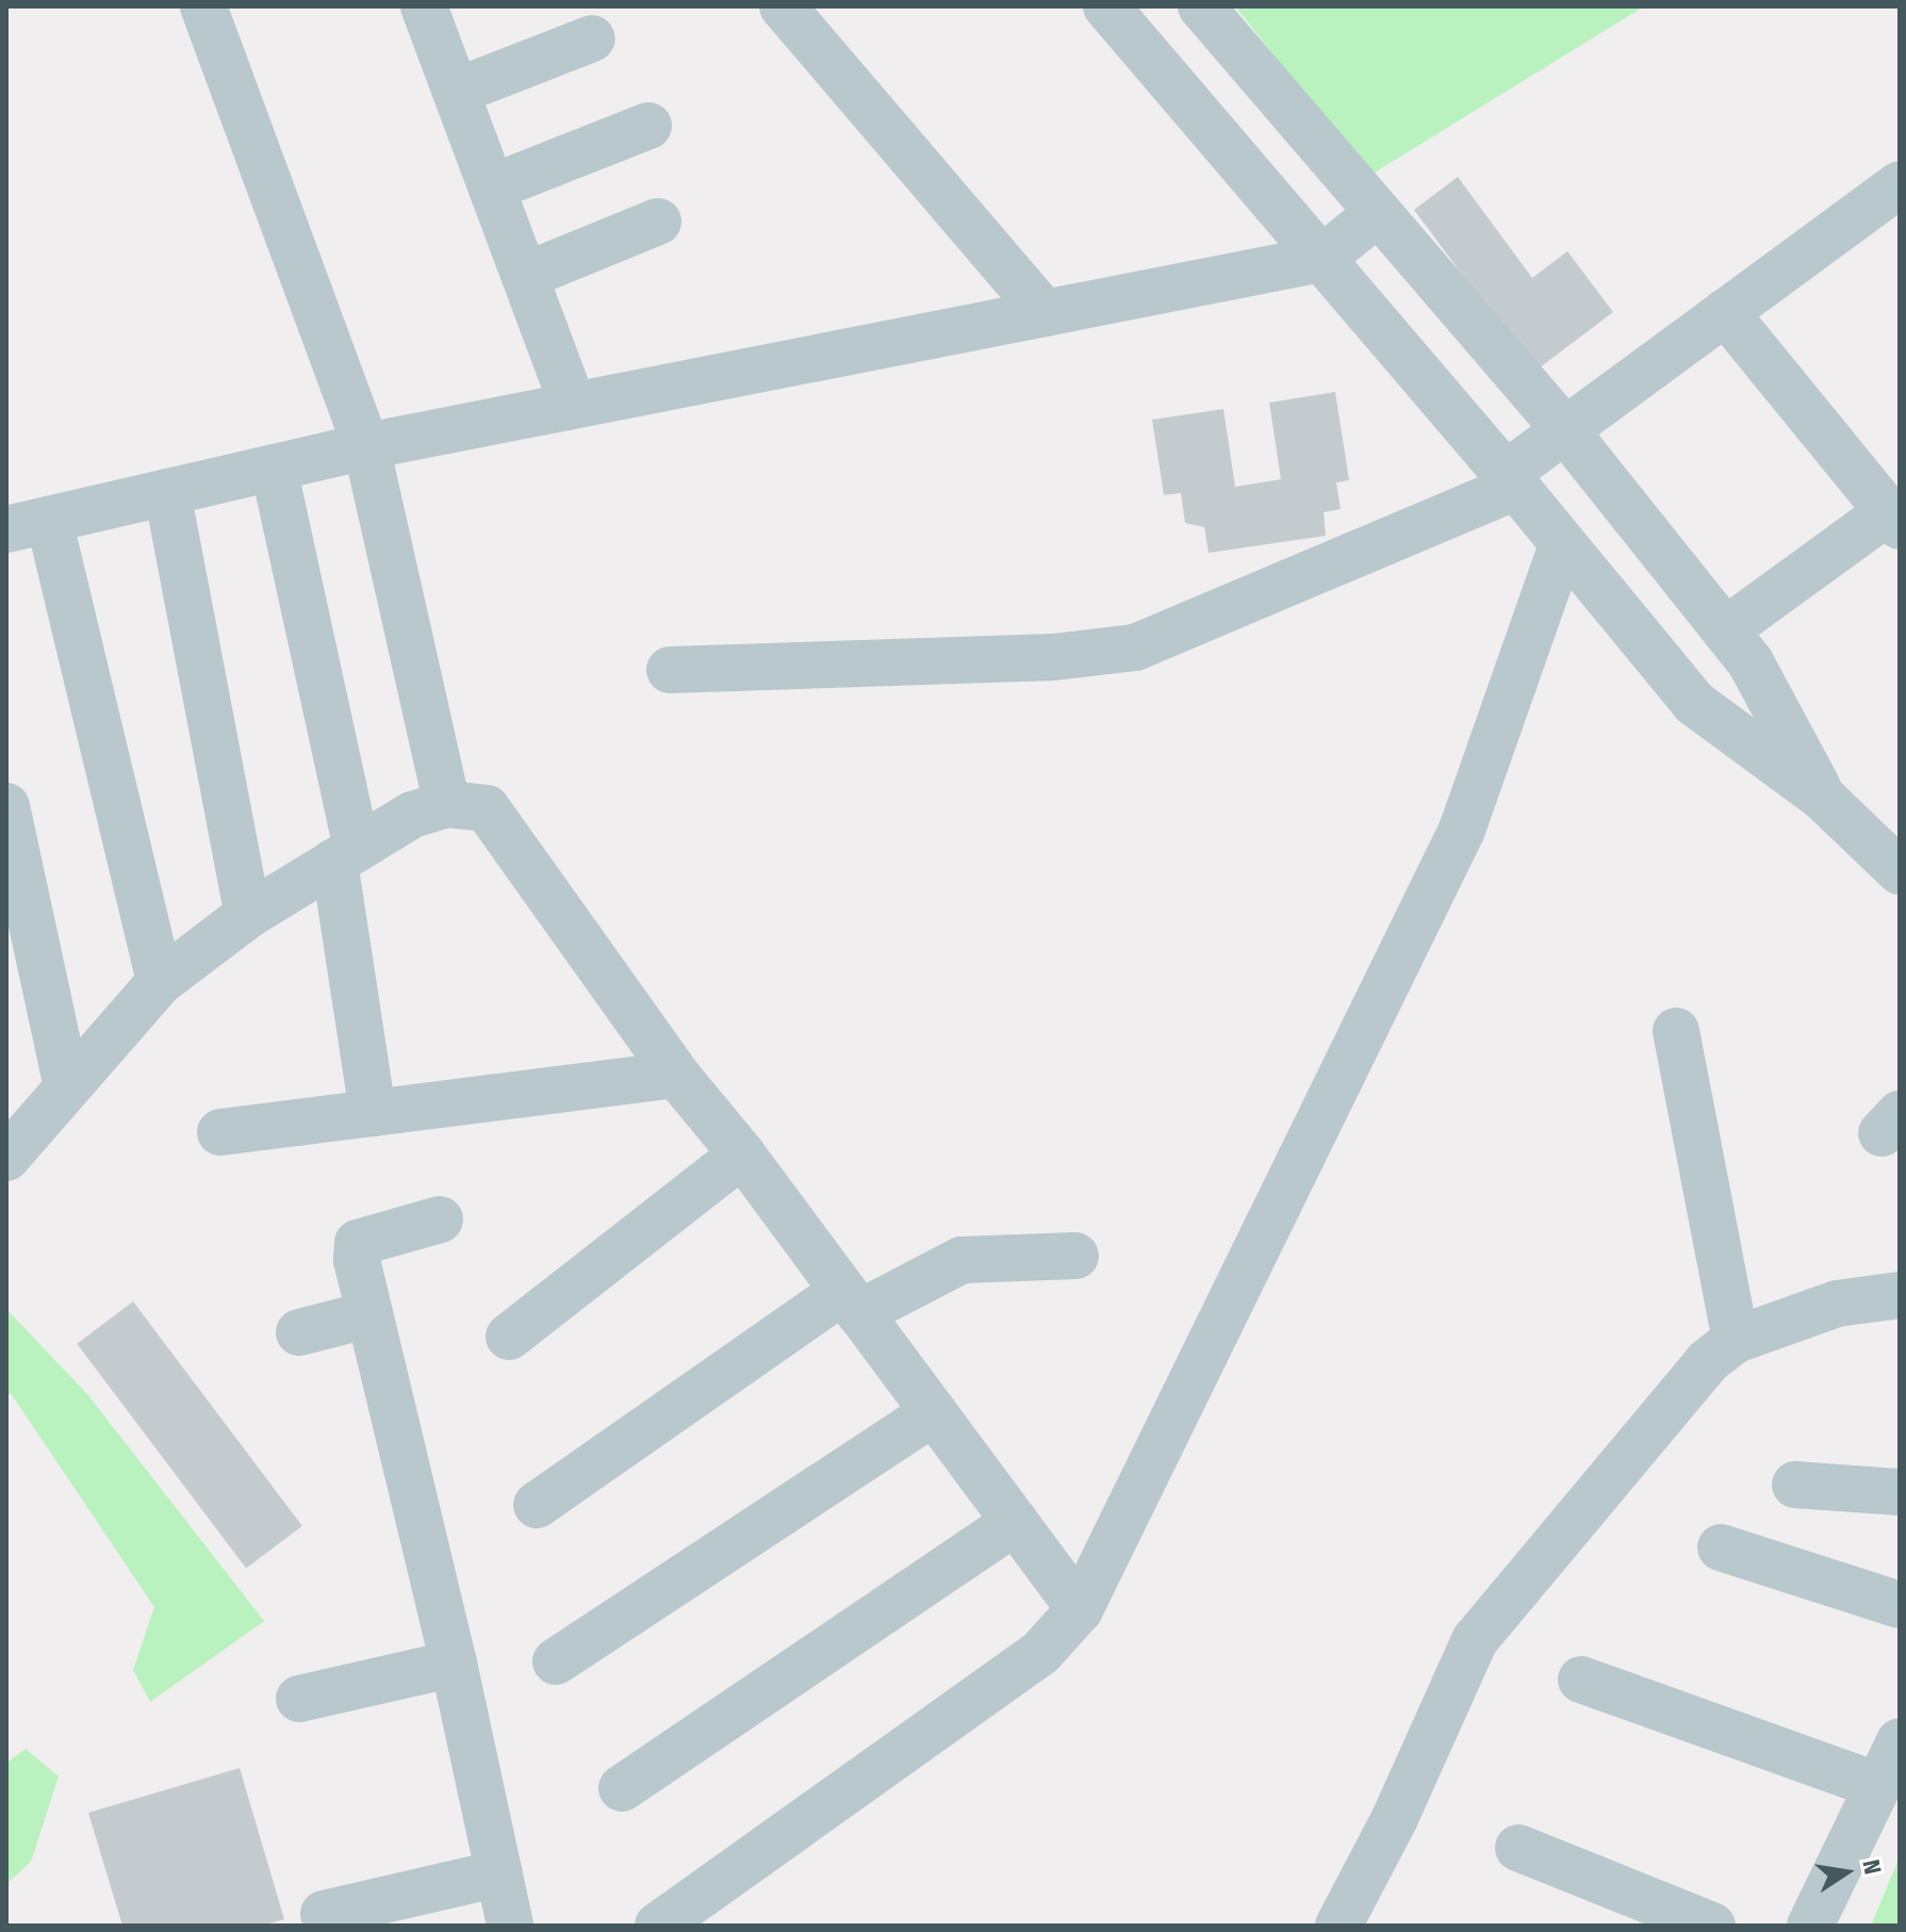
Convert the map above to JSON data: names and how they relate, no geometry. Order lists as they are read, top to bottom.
{
  "north": "right"
}
